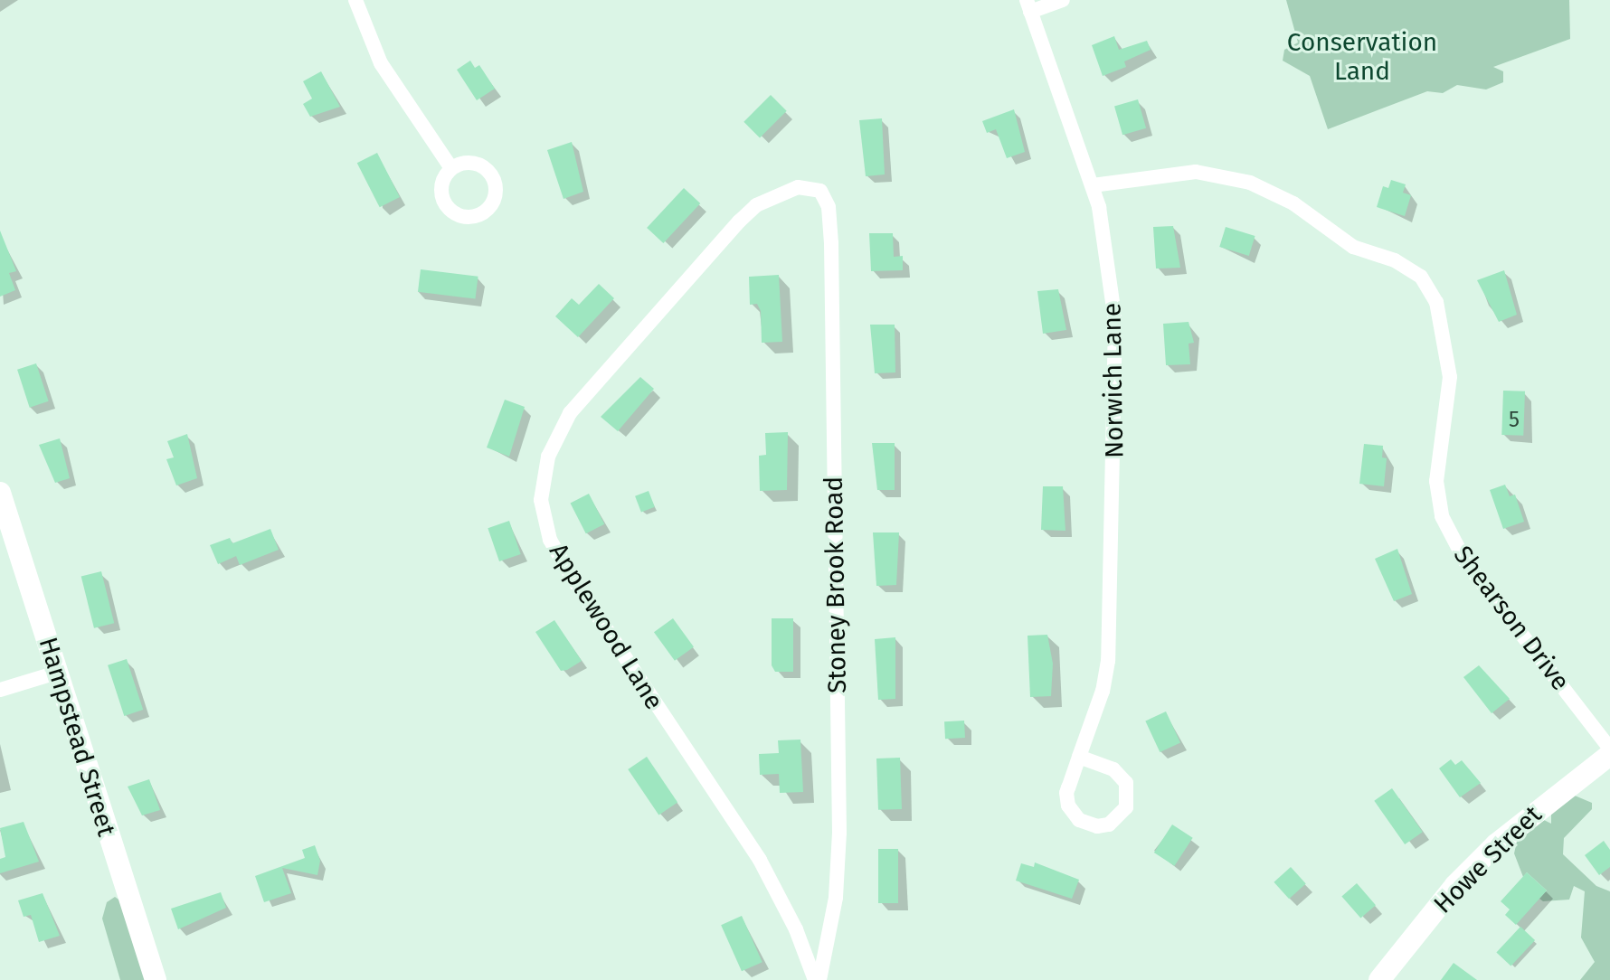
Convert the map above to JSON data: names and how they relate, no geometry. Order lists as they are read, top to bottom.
{
  "streets": {
    "main road": ["Hampstead Street", "Howe Street"],
    "street": [
      "Norwich Lane",
      "Stoney Brook Road",
      "Shearson Drive",
      "Applewood Lane"
    ]
  },
  "crossings": [
    ["Norwich Lane", "Shearson Drive"],
    ["Stoney Brook Road", "Applewood Lane"]
  ],
  "parks": ["Conservation Land"],
  "house_numbers": ["5"]
}
